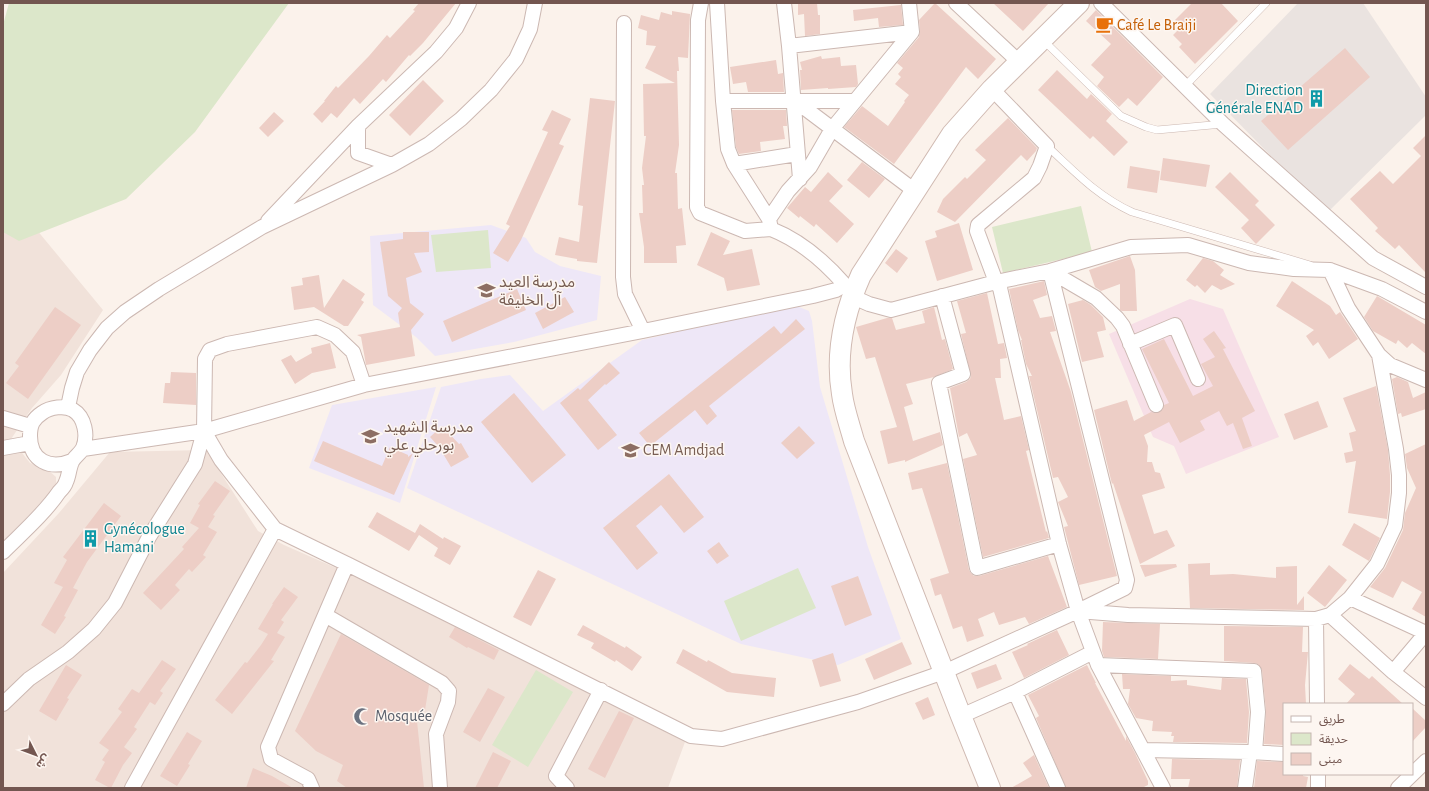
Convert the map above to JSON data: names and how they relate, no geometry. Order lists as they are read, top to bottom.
{
  "places": {
    "cafe": ["Café Le Braiji"],
    "building": ["Direction Générale ENAD", "Gynécologue Hamani"],
    "school or university": ["مدرسة العيد آل الخليفة", "مدرسة الشهيد بورحلي علي", "CEM Amdjad"],
    "mosque": ["Mosquée"]
  },
  "legend": ["طريق", "حديقة", "مبنى"],
  "north": "bottom right"
}
